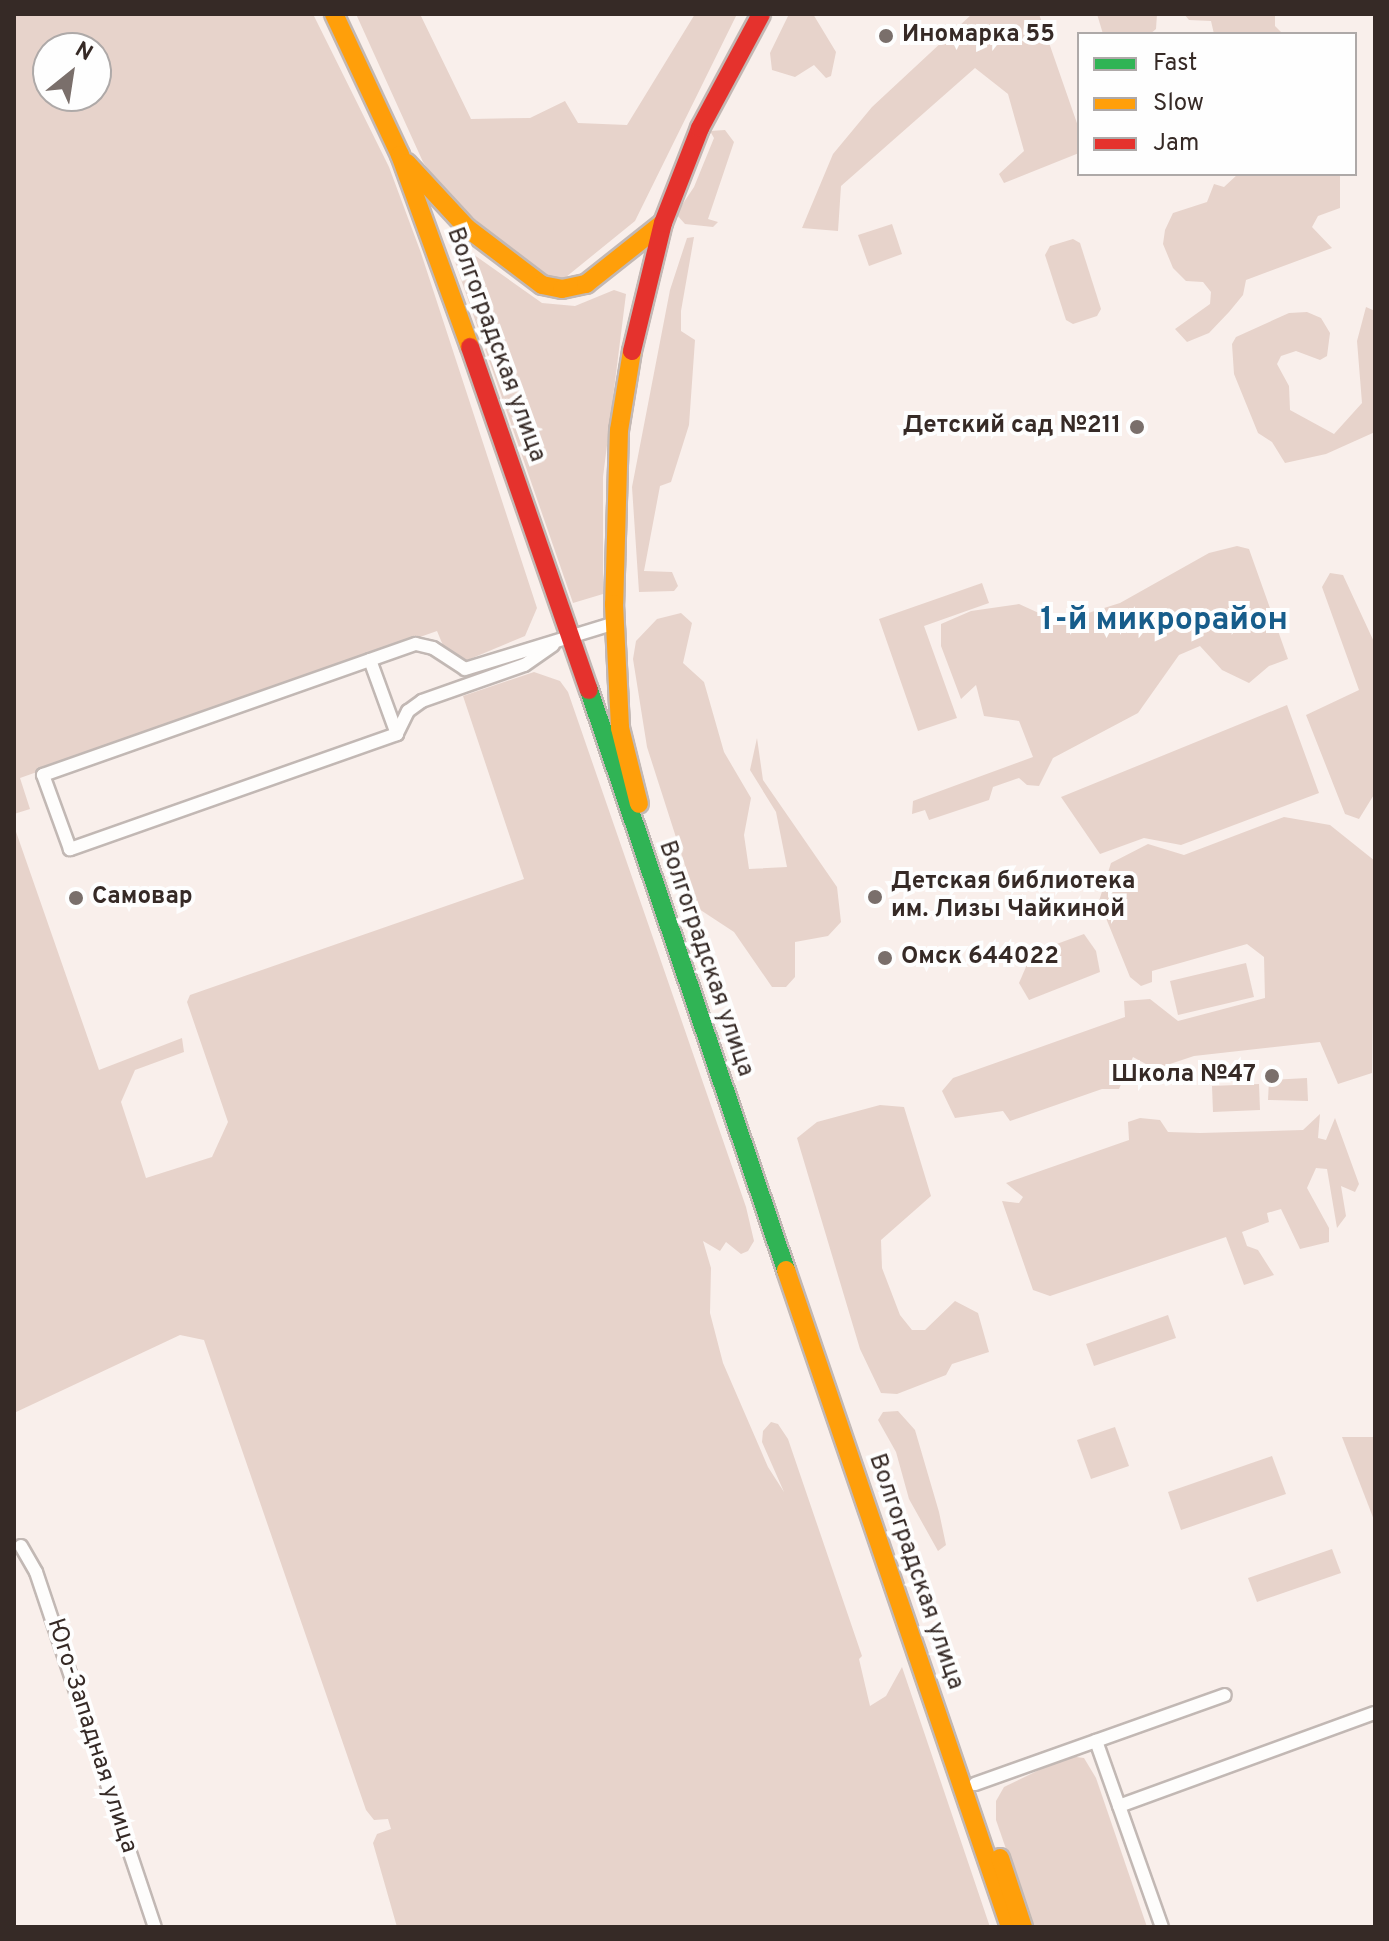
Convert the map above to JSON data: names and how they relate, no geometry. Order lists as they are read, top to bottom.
{
  "streets": {
    "main road": ["Волгоградская улица"],
    "street": ["Юго-Западная улица"]
  },
  "districts": ["1-й микрорайон"],
  "places": [
    "Иномарка 55",
    "Детский сад №211",
    "Детская библиотека им. Лизы Чайкиной",
    "Самовар",
    "Омск 644022",
    "Школа №47"
  ],
  "legend": ["Fast", "Slow", "Jam"],
  "north": "top right"
}
